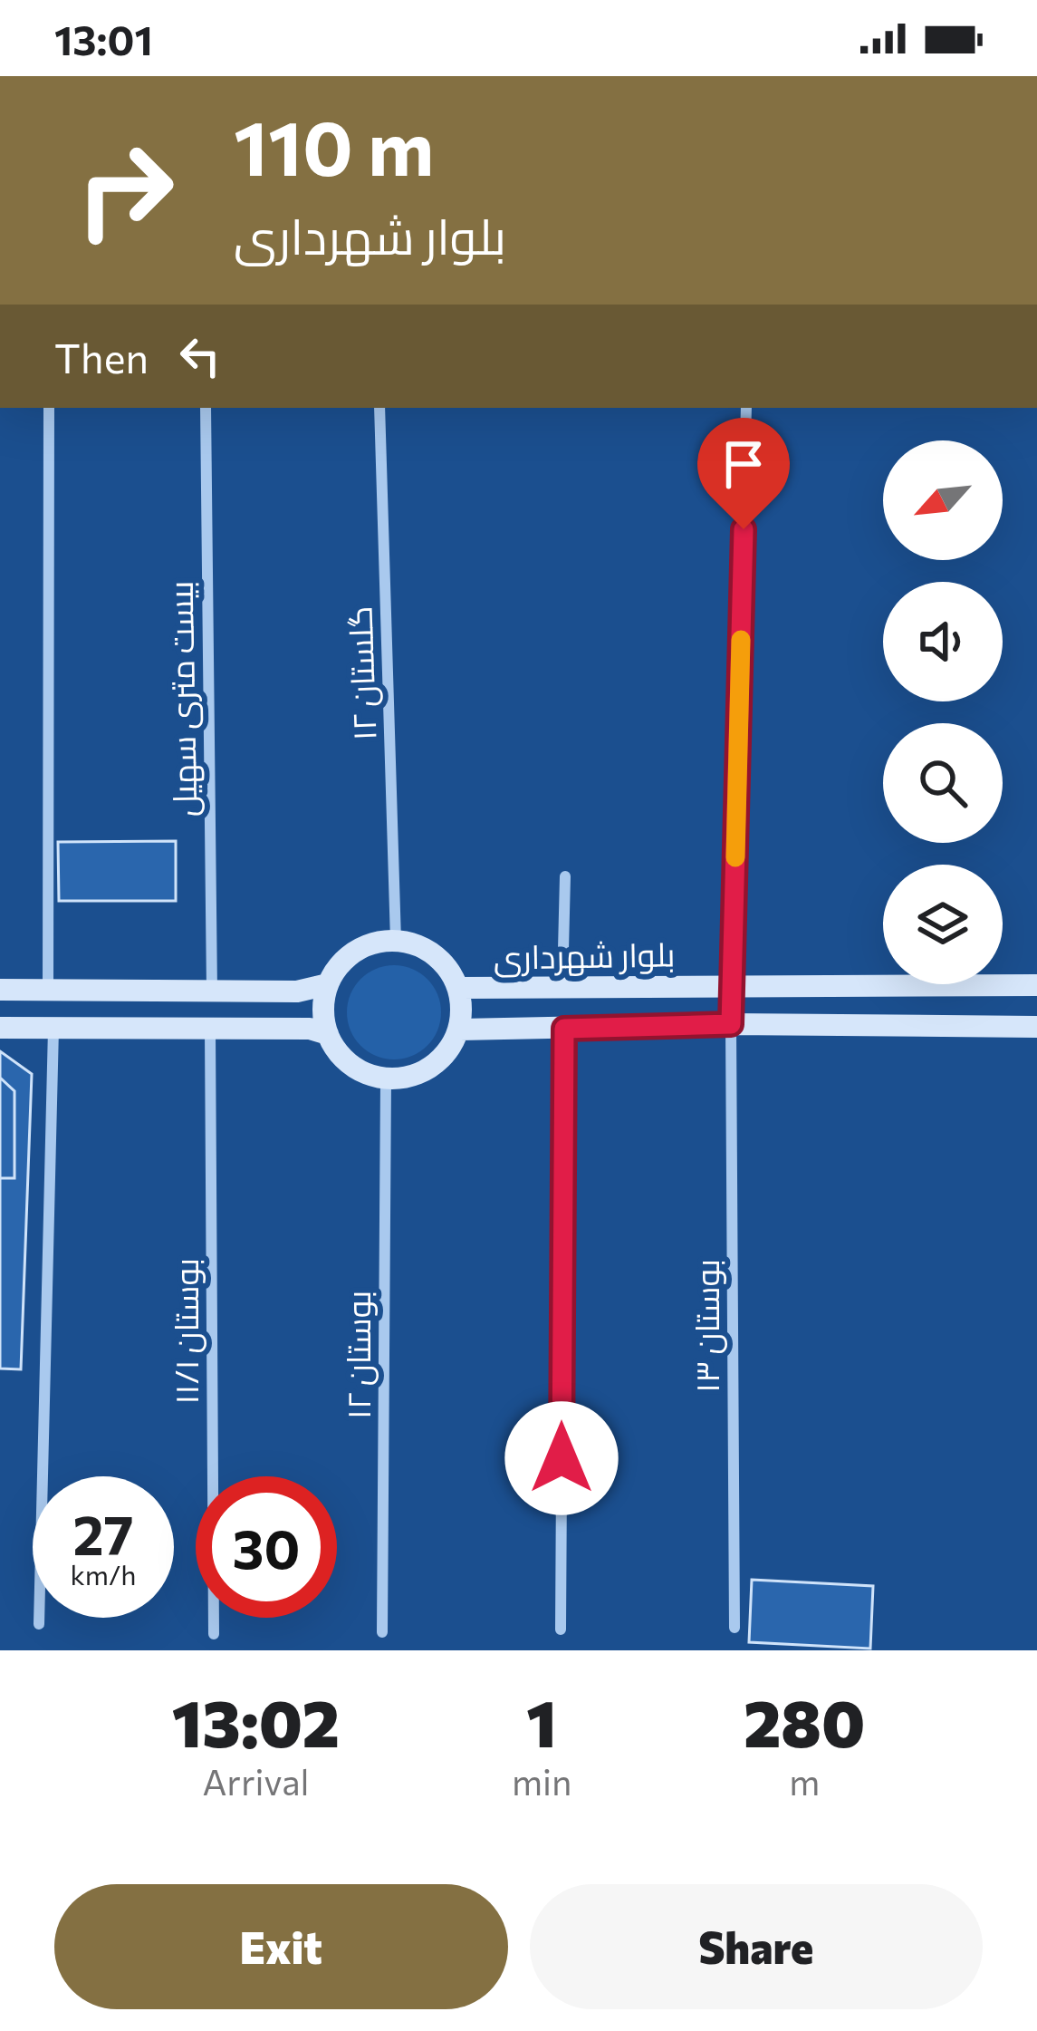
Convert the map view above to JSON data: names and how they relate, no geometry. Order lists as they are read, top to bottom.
{
  "streets": {
    "main road": ["بلوار شهرداری"],
    "street": [
      "گلستان ۱۲",
      "بیست متری سهیل",
      "بوستان ۱۳",
      "بوستان ۱۱/۱",
      "بوستان ۱۲"
    ]
  },
  "crossings": [
    ["گلستان ۱۲", "بلوار شهرداری"],
    ["گلستان ۱۲", "بوستان ۱۲"],
    ["بلوار شهرداری", "بوستان ۱۳"],
    ["بلوار شهرداری", "بوستان ۱۲"]
  ],
  "north": "bottom left",
  "page": {
    "status": "13:01",
    "turn": ["110 m", "بلوار شهرداری"],
    "then": "Then",
    "speed": "27 km/h",
    "limit": "30",
    "eta": [
      "13:02",
      "Arrival",
      "1",
      "min",
      "280",
      "m"
    ],
    "buttons": ["Exit", "Share"]
  }
}
